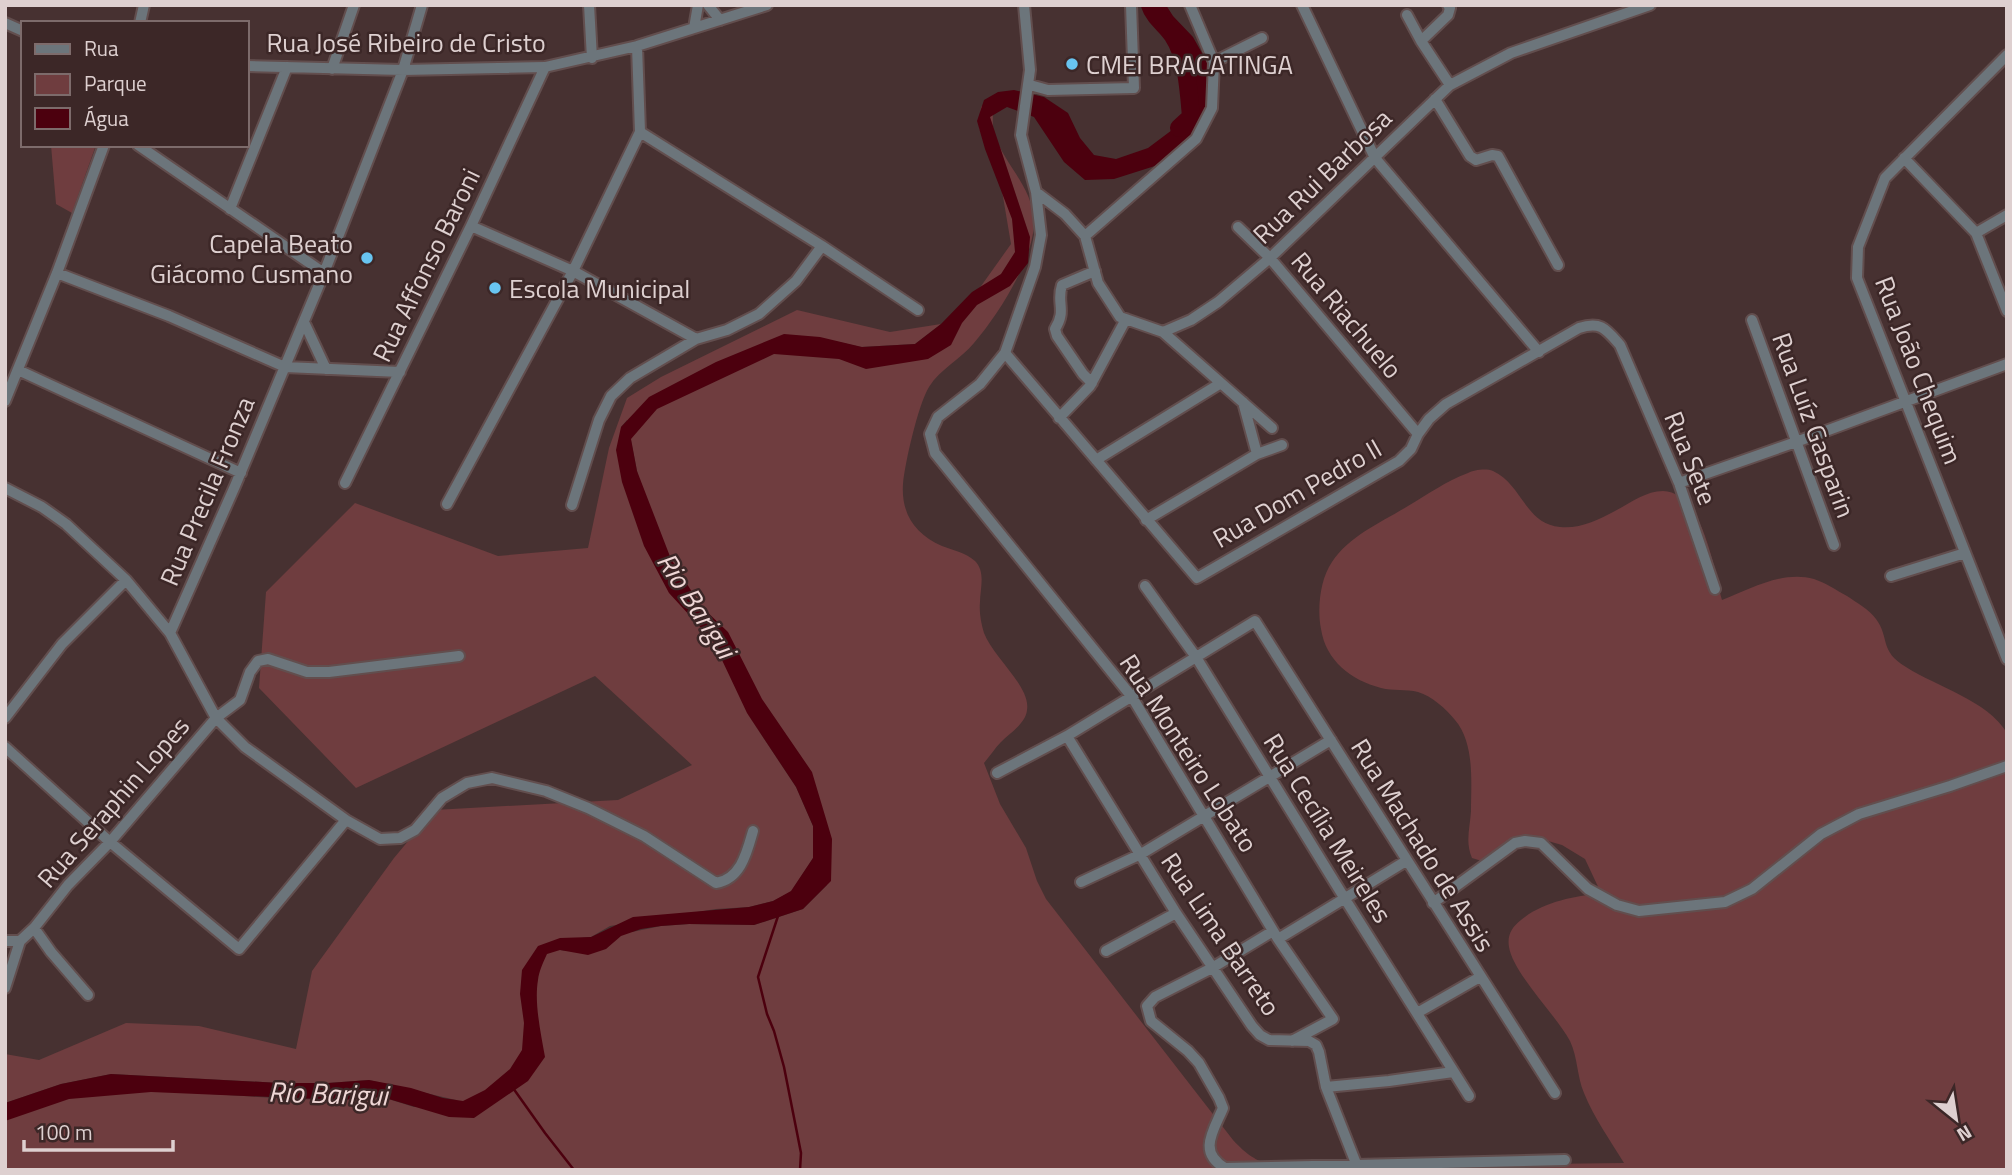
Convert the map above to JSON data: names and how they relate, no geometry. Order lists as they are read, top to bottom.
{
  "streets": {
    "street": [
      "Rua José Ribeiro de Cristo",
      "Rua Rui Barbosa",
      "Rua Affonso Baroni",
      "Rua Riachuelo",
      "Rua João Chequim",
      "Rua Luíz Gasparin",
      "Rua Sete",
      "Rua Precila Fronza",
      "Rua Dom Pedro II",
      "Rua Monteiro Lobato",
      "Rua Seraphin Lopes",
      "Rua Cecília Meireles",
      "Rua Machado de Assis",
      "Rua Lima Barreto"
    ]
  },
  "crossings": [
    ["Rua José Ribeiro de Cristo", "Rua Affonso Baroni"],
    ["Rua José Ribeiro de Cristo", "Rua Precila Fronza"],
    ["Rua Rui Barbosa", "Rua Riachuelo"],
    ["Rua Riachuelo", "Rua Dom Pedro II"],
    ["Rua Sete", "Rua Dom Pedro II"],
    ["Rua Monteiro Lobato", "Rua Lima Barreto"],
    ["Rua Cecília Meireles", "Rua Machado de Assis"]
  ],
  "water": ["Rio Barigui"],
  "places": ["CMEI BRACATINGA", "Capela Beato Giácomo Cusmano", "Escola Municipal"],
  "legend": ["Rua", "Parque", "Água"],
  "scale_bar": "100 m",
  "north": "bottom right"
}
